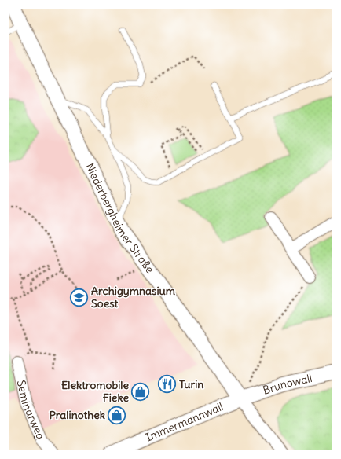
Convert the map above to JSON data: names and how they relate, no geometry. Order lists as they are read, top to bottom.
{
  "streets": {
    "street": [
      "Niederbergheimer Straße",
      "Brunowall",
      "Seminarweg",
      "Immermannwall"
    ]
  },
  "crossings": [
    ["Niederbergheimer Straße", "Brunowall"],
    ["Niederbergheimer Straße", "Immermannwall"],
    ["Brunowall", "Immermannwall"]
  ],
  "places": {
    "school or university": ["Archigymnasium Soest"],
    "restaurant": ["Turin"],
    "shop": ["Elektromobile Fieke", "Pralinothek"]
  }
}
